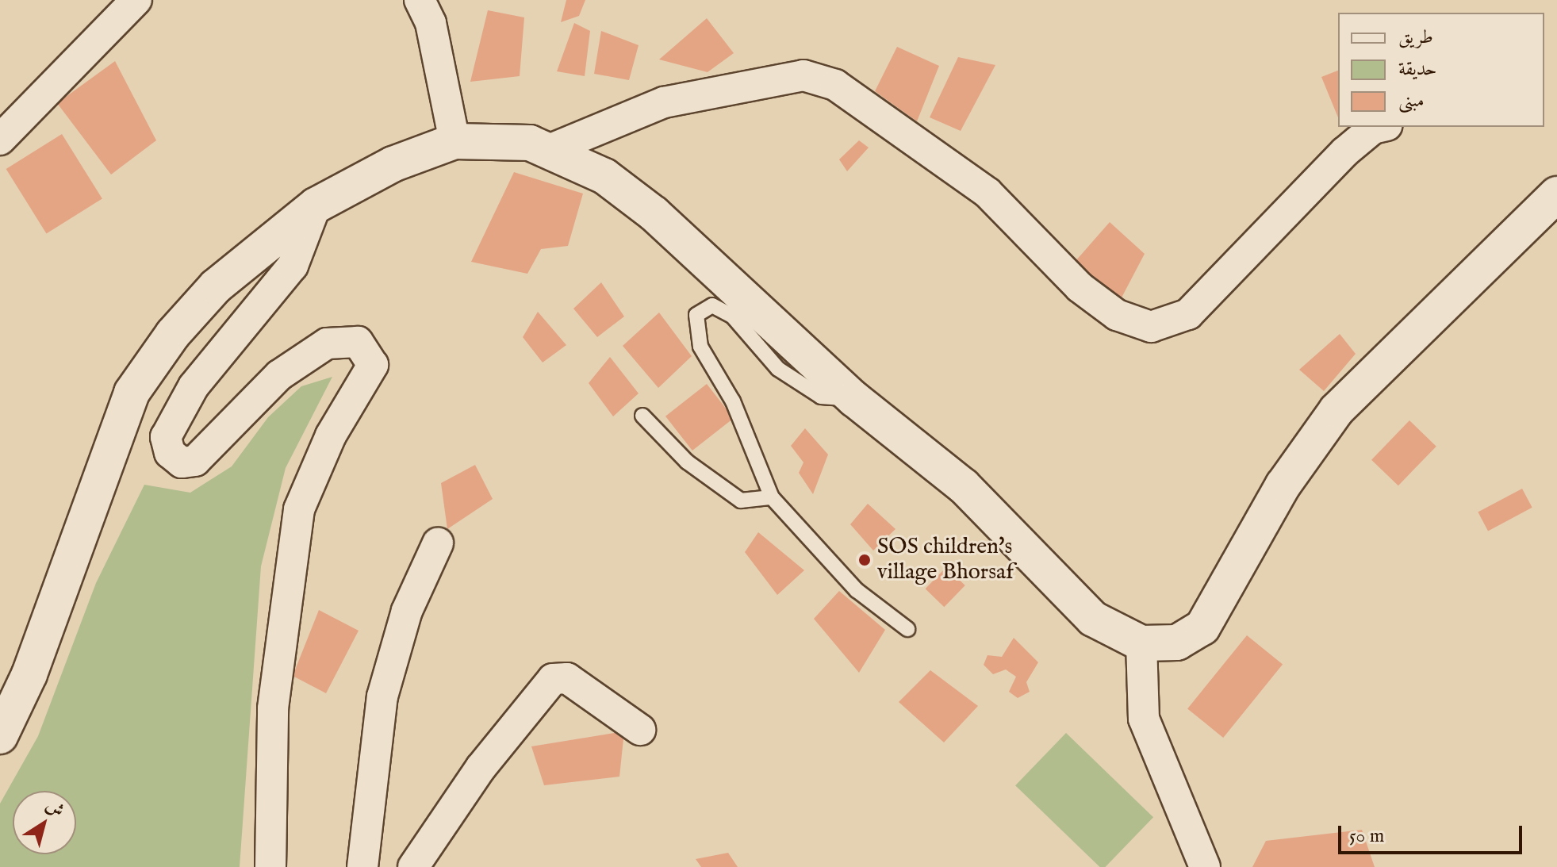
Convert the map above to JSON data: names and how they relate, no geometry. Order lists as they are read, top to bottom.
{
  "places": ["SOS children's village Bhorsaf"],
  "legend": ["طريق", "حديقة", "مبنى"],
  "scale_bar": "50 m",
  "north": "top right"
}
